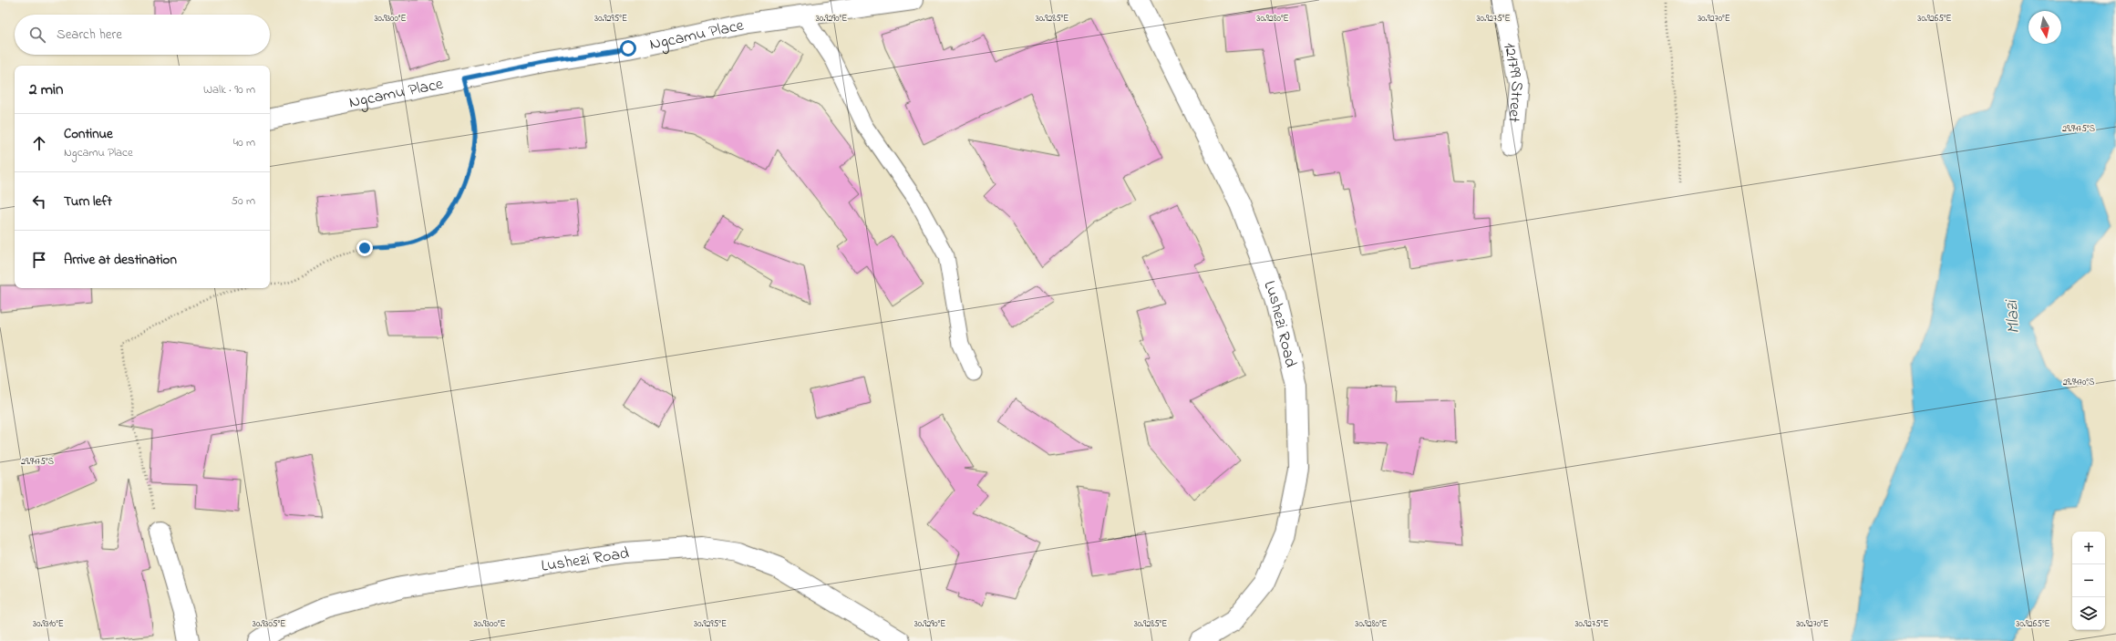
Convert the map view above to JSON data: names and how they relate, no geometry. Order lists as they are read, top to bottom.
{
  "streets": {
    "street": ["Ngcamu Place", "121799 Street", "Lushezi Road"]
  },
  "water": ["Mlazi"],
  "north": "bottom",
  "page": {
    "search": "Search here",
    "heading": ["2 min", "Walk · 90 m"],
    "list": [
      ["Continue", "Ngcamu Place", "40 m"],
      ["Turn left", "50 m"],
      "Arrive at destination"
    ],
    "map_buttons": ["+", "−"]
  },
  "coordinates": [
    "30.9300°E",
    "30.9295°E",
    "30.9290°E",
    "30.9285°E",
    "30.9280°E",
    "30.9275°E",
    "30.9270°E",
    "30.9265°E",
    "29.9475°S",
    "29.9470°S",
    "30.9310°E",
    "30.9305°E"
  ]
}
